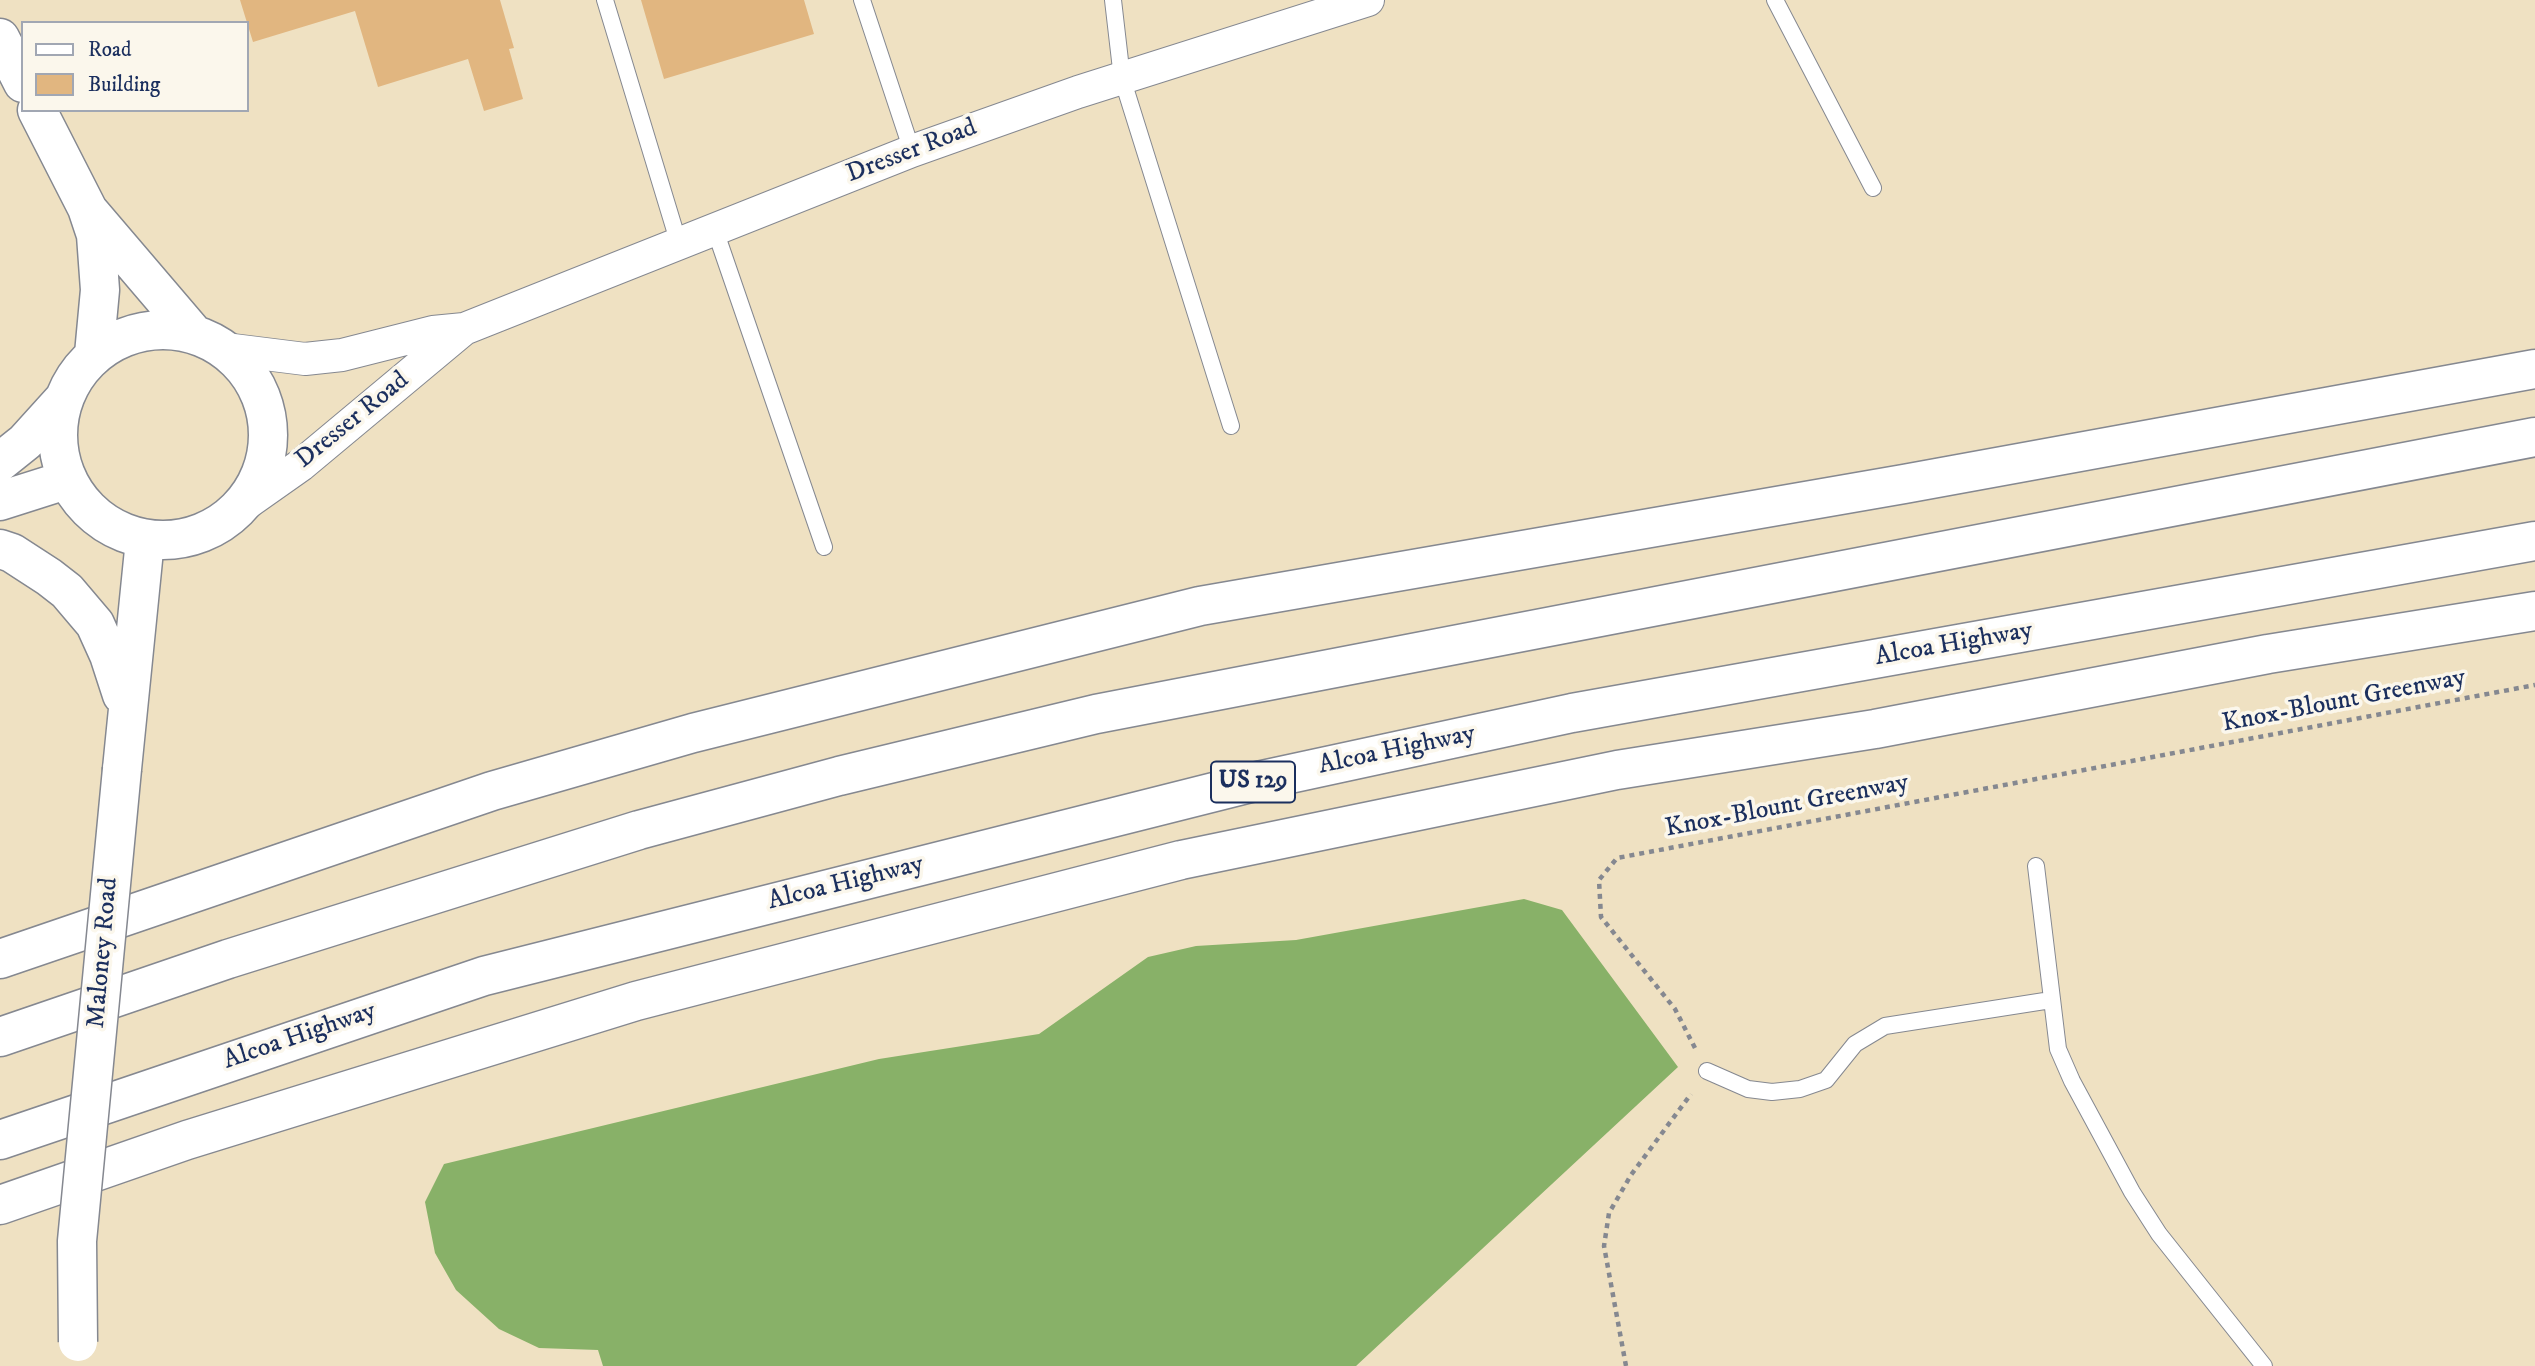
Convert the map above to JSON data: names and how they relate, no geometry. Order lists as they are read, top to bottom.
{
  "streets": {
    "main road": ["Alcoa Highway", "US 129", "Maloney Road"],
    "street": ["Dresser Road"],
    "path": ["Knox-Blount Greenway"]
  },
  "crossings": [
    ["Dresser Road", "Maloney Road"]
  ],
  "legend": ["Road", "Building"]
}
